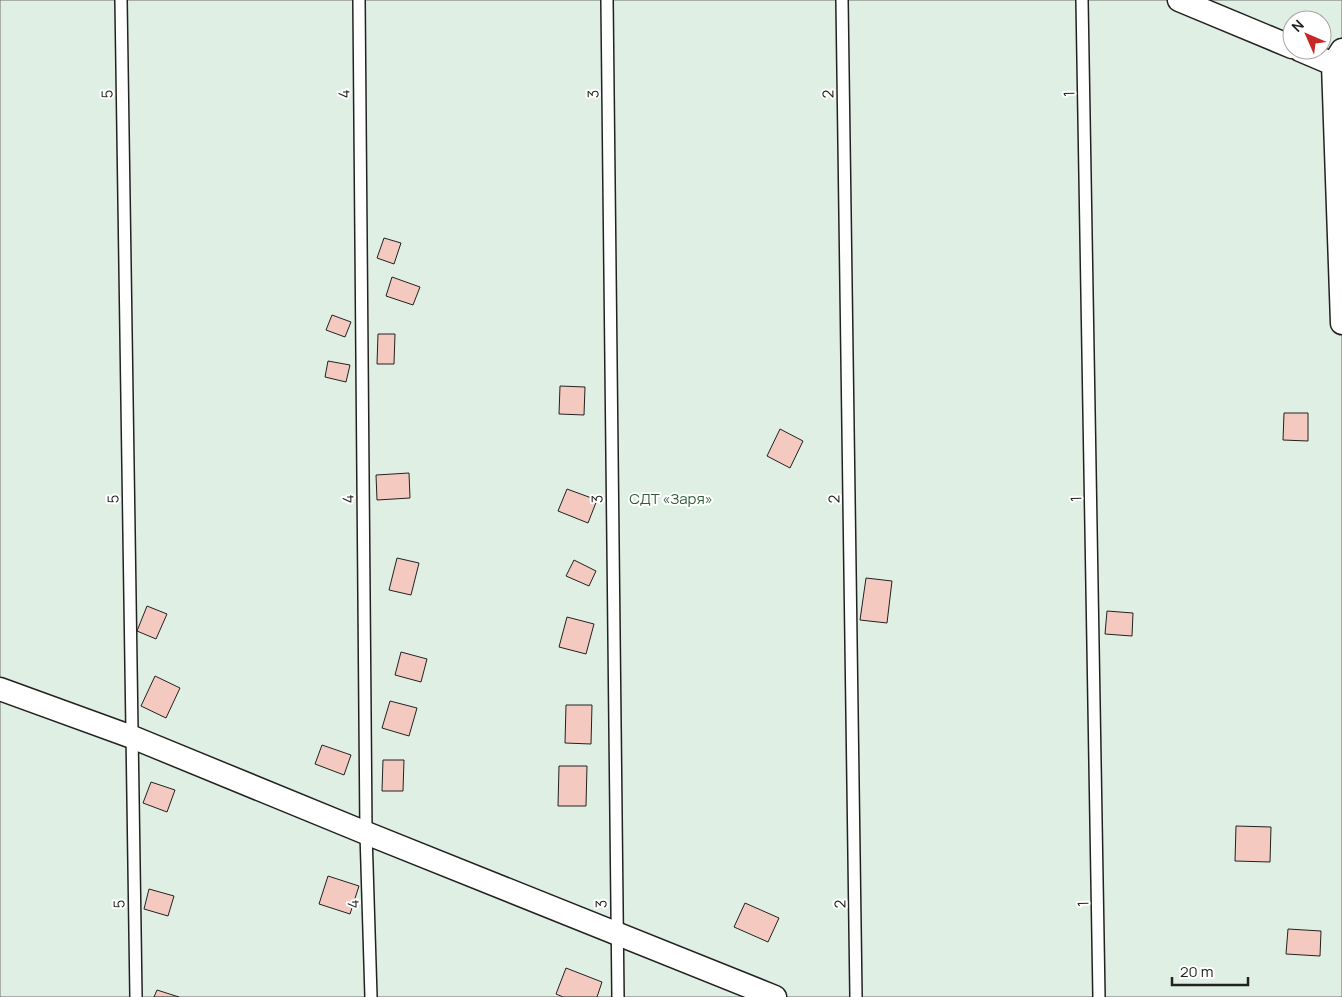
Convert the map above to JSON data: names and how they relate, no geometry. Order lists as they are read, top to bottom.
{
  "streets": {
    "lane": [
      "5",
      "4",
      "3",
      "2",
      "1"
    ]
  },
  "parks": ["СДТ «Заря»"],
  "scale_bar": "20 m",
  "north": "top left"
}
